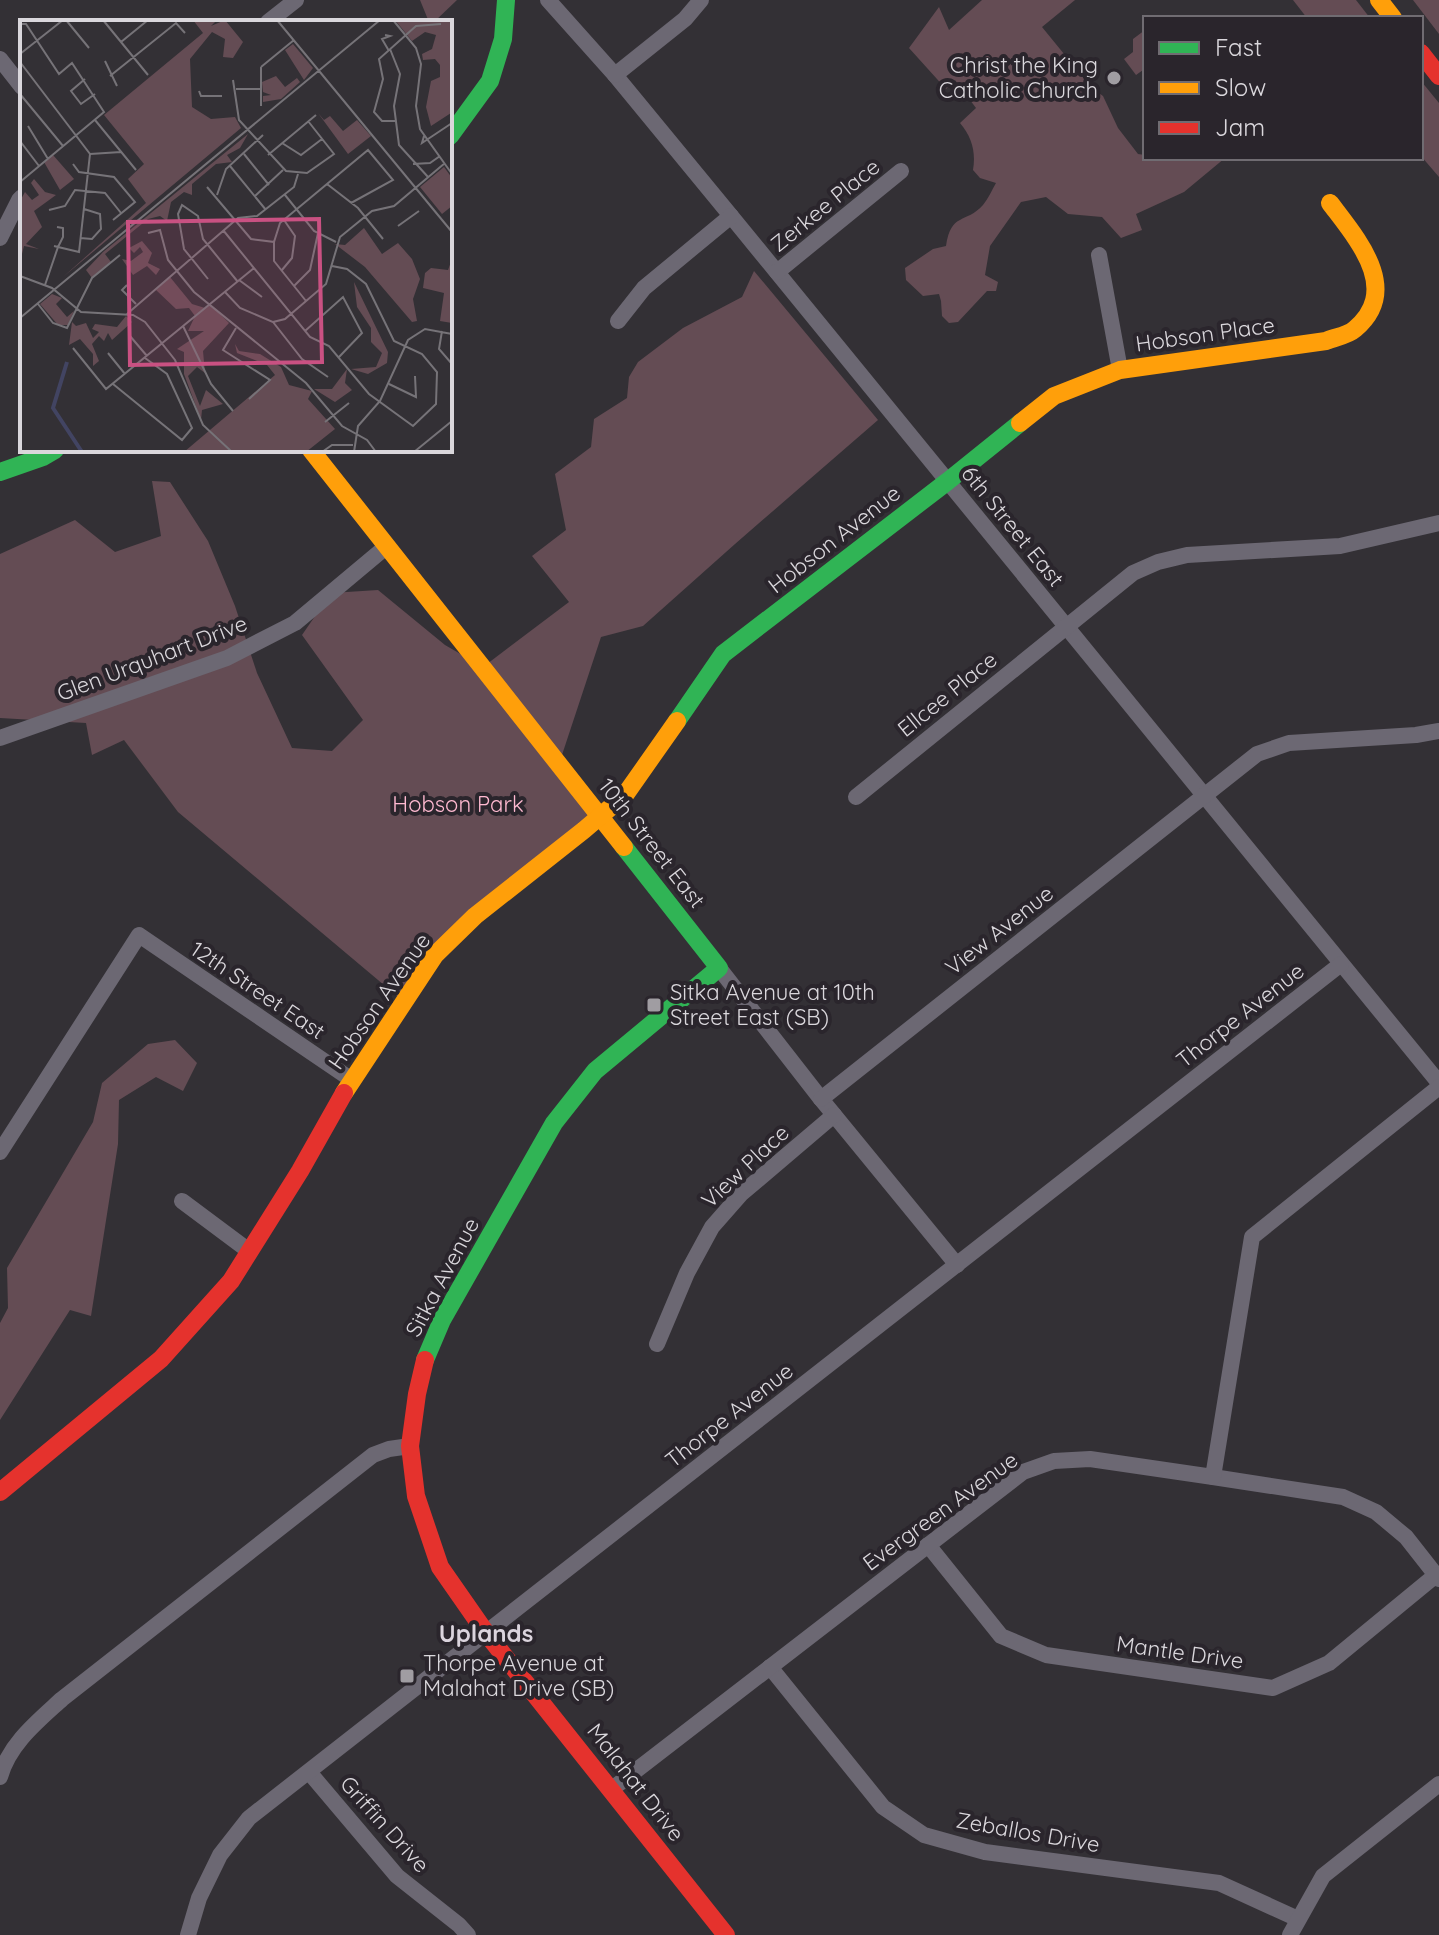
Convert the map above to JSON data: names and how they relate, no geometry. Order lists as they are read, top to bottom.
{
  "streets": {
    "street": [
      "Zerkee Place",
      "Hobson Place",
      "6th Street East",
      "Hobson Avenue",
      "Glen Urquhart Drive",
      "Ellcee Place",
      "10th Street East",
      "View Avenue",
      "12th Street East",
      "Thorpe Avenue",
      "View Place",
      "Sitka Avenue",
      "Evergreen Avenue",
      "Mantle Drive",
      "Malahat Drive",
      "Griffin Drive",
      "Zeballos Drive"
    ]
  },
  "crossings": [
    ["Zerkee Place", "6th Street East"],
    ["Hobson Place", "6th Street East"],
    ["Hobson Place", "Hobson Avenue"],
    ["6th Street East", "Hobson Avenue"],
    ["6th Street East", "Ellcee Place"],
    ["6th Street East", "View Avenue"],
    ["6th Street East", "Thorpe Avenue"],
    ["Hobson Avenue", "10th Street East"],
    ["Hobson Avenue", "12th Street East"],
    ["Glen Urquhart Drive", "10th Street East"],
    ["10th Street East", "View Avenue"],
    ["10th Street East", "Thorpe Avenue"],
    ["10th Street East", "View Place"],
    ["10th Street East", "Sitka Avenue"],
    ["Thorpe Avenue", "Malahat Drive"],
    ["Thorpe Avenue", "Griffin Drive"],
    ["Sitka Avenue", "Malahat Drive"],
    ["Evergreen Avenue", "Mantle Drive"],
    ["Evergreen Avenue", "Malahat Drive"],
    ["Evergreen Avenue", "Zeballos Drive"]
  ],
  "districts": ["Uplands"],
  "parks": ["Hobson Park"],
  "places": {
    "other": ["Christ the King Catholic Church"],
    "transit": ["Sitka Avenue at 10th Street East (SB)", "Thorpe Avenue at Malahat Drive (SB)"]
  },
  "legend": ["Fast", "Slow", "Jam"]
}
